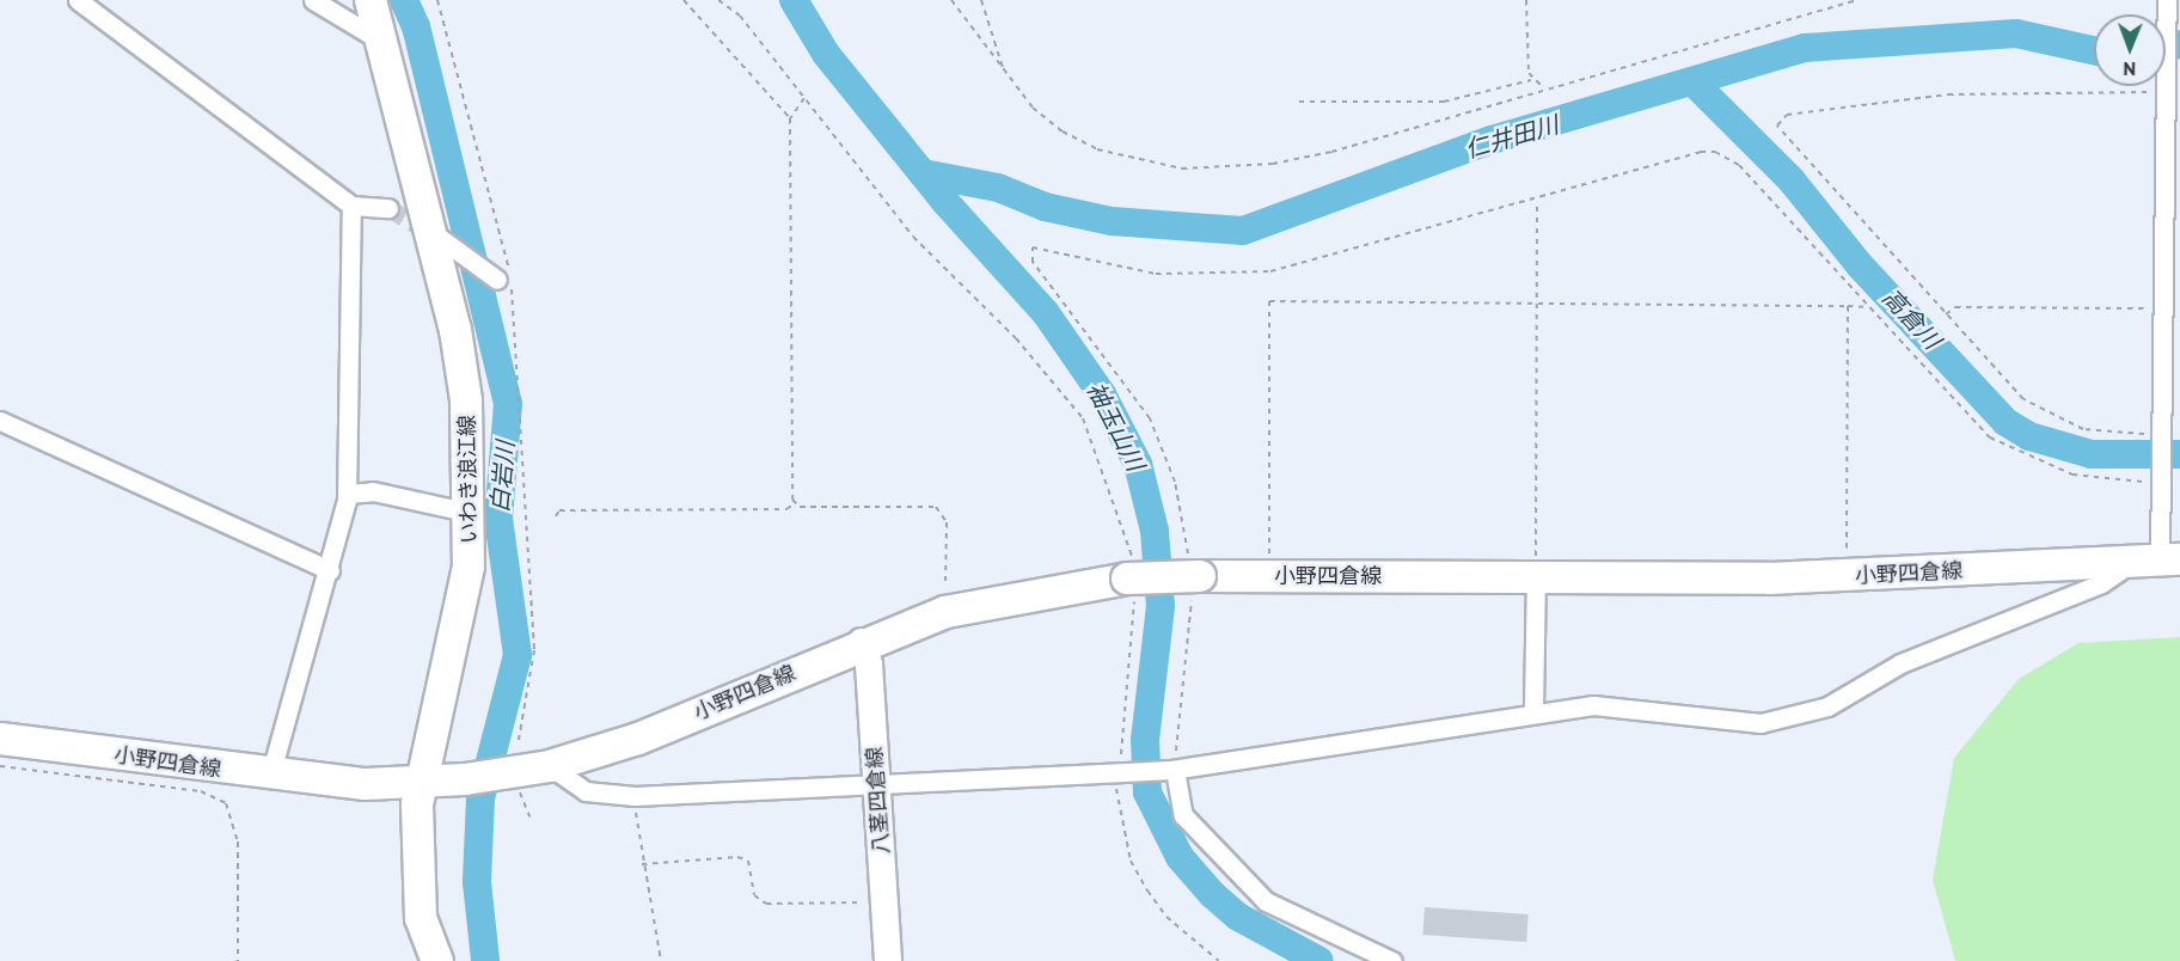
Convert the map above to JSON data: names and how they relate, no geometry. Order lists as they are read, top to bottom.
{
  "streets": {
    "main road": ["いわき浪江線", "小野四倉線", "八茎四倉線"]
  },
  "crossings": [
    ["いわき浪江線", "小野四倉線"],
    ["小野四倉線", "八茎四倉線"]
  ],
  "water": [
    "仁井田川",
    "高倉川",
    "袖玉山川",
    "白岩川"
  ],
  "north": "bottom"
}
